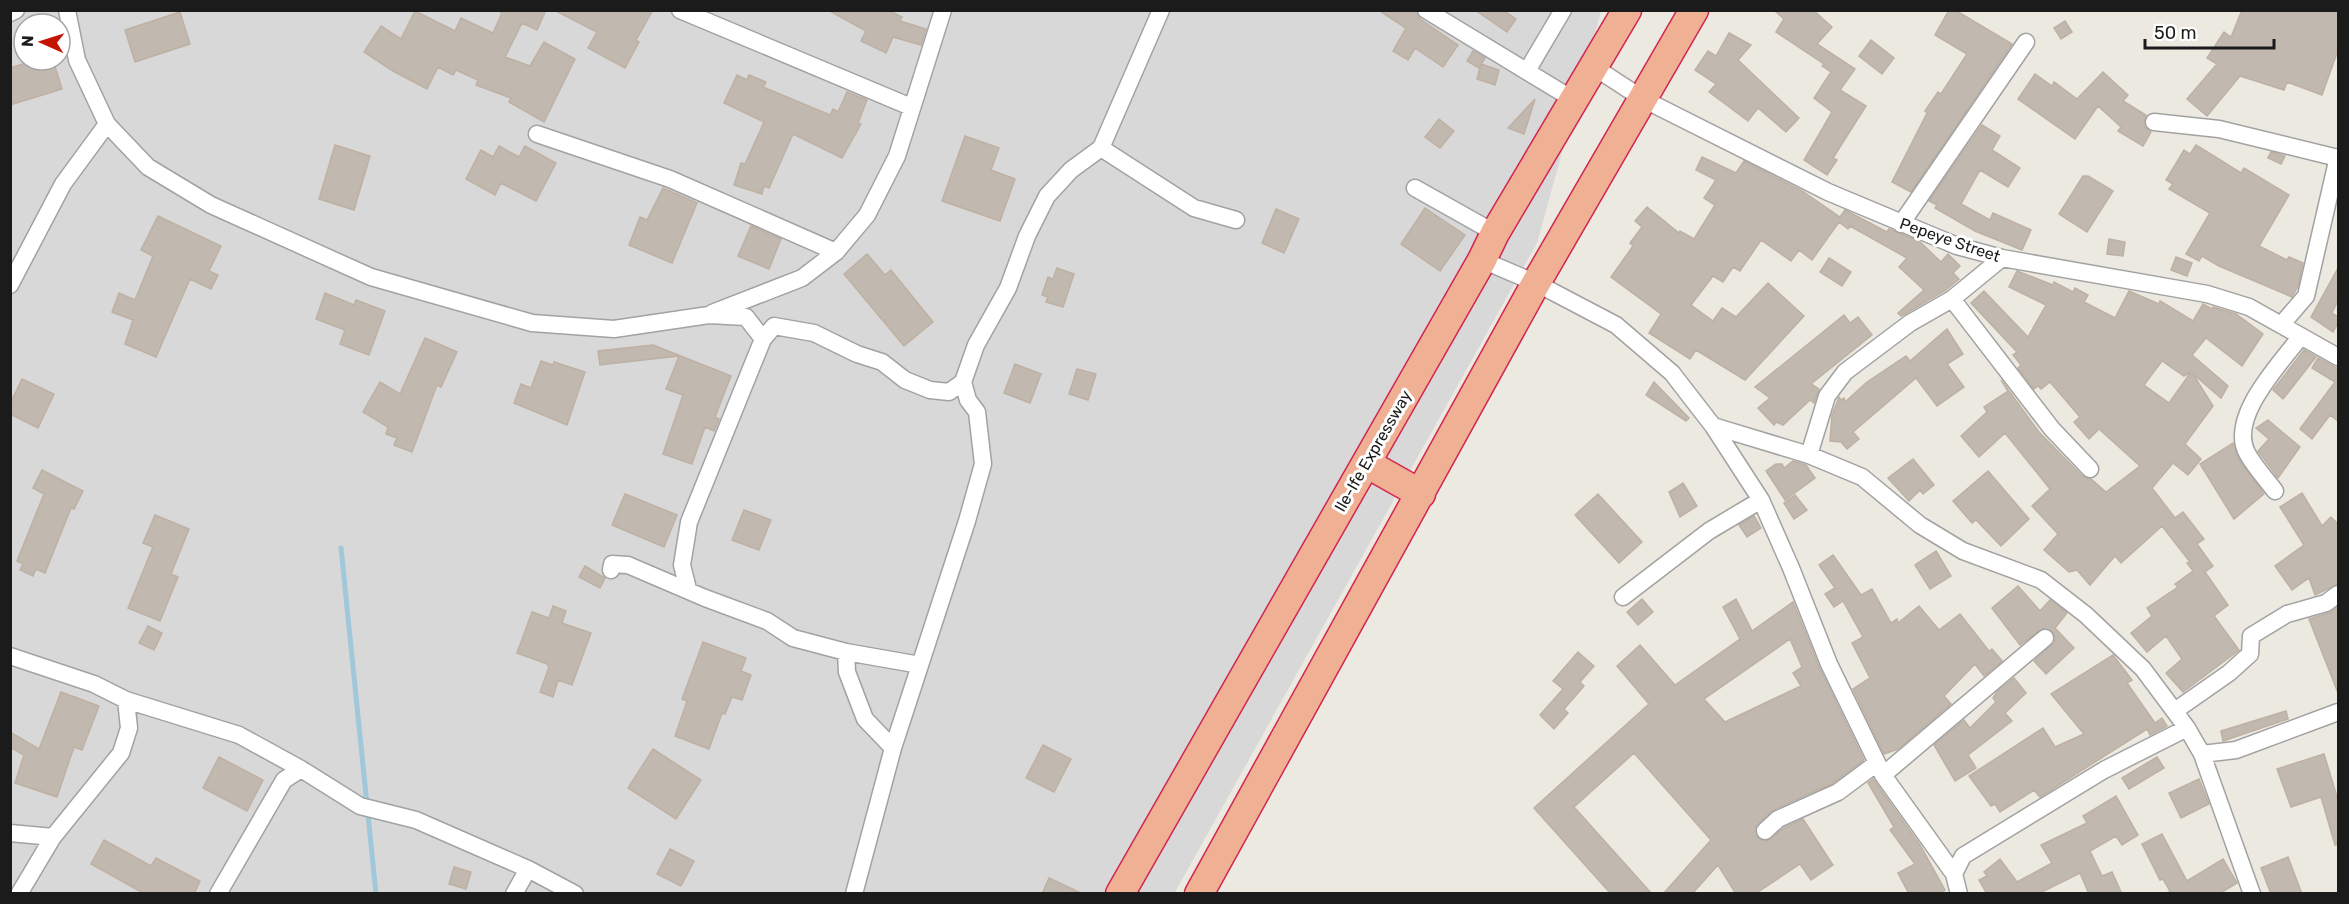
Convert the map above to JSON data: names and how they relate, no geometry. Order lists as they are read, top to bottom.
{
  "streets": {
    "highway": ["Ile-Ife Expressway"],
    "street": ["Pepeye Street"]
  },
  "crossings": [
    ["Pepeye Street", "Ile-Ife Expressway"]
  ],
  "scale_bar": "50 m",
  "north": "left"
}
